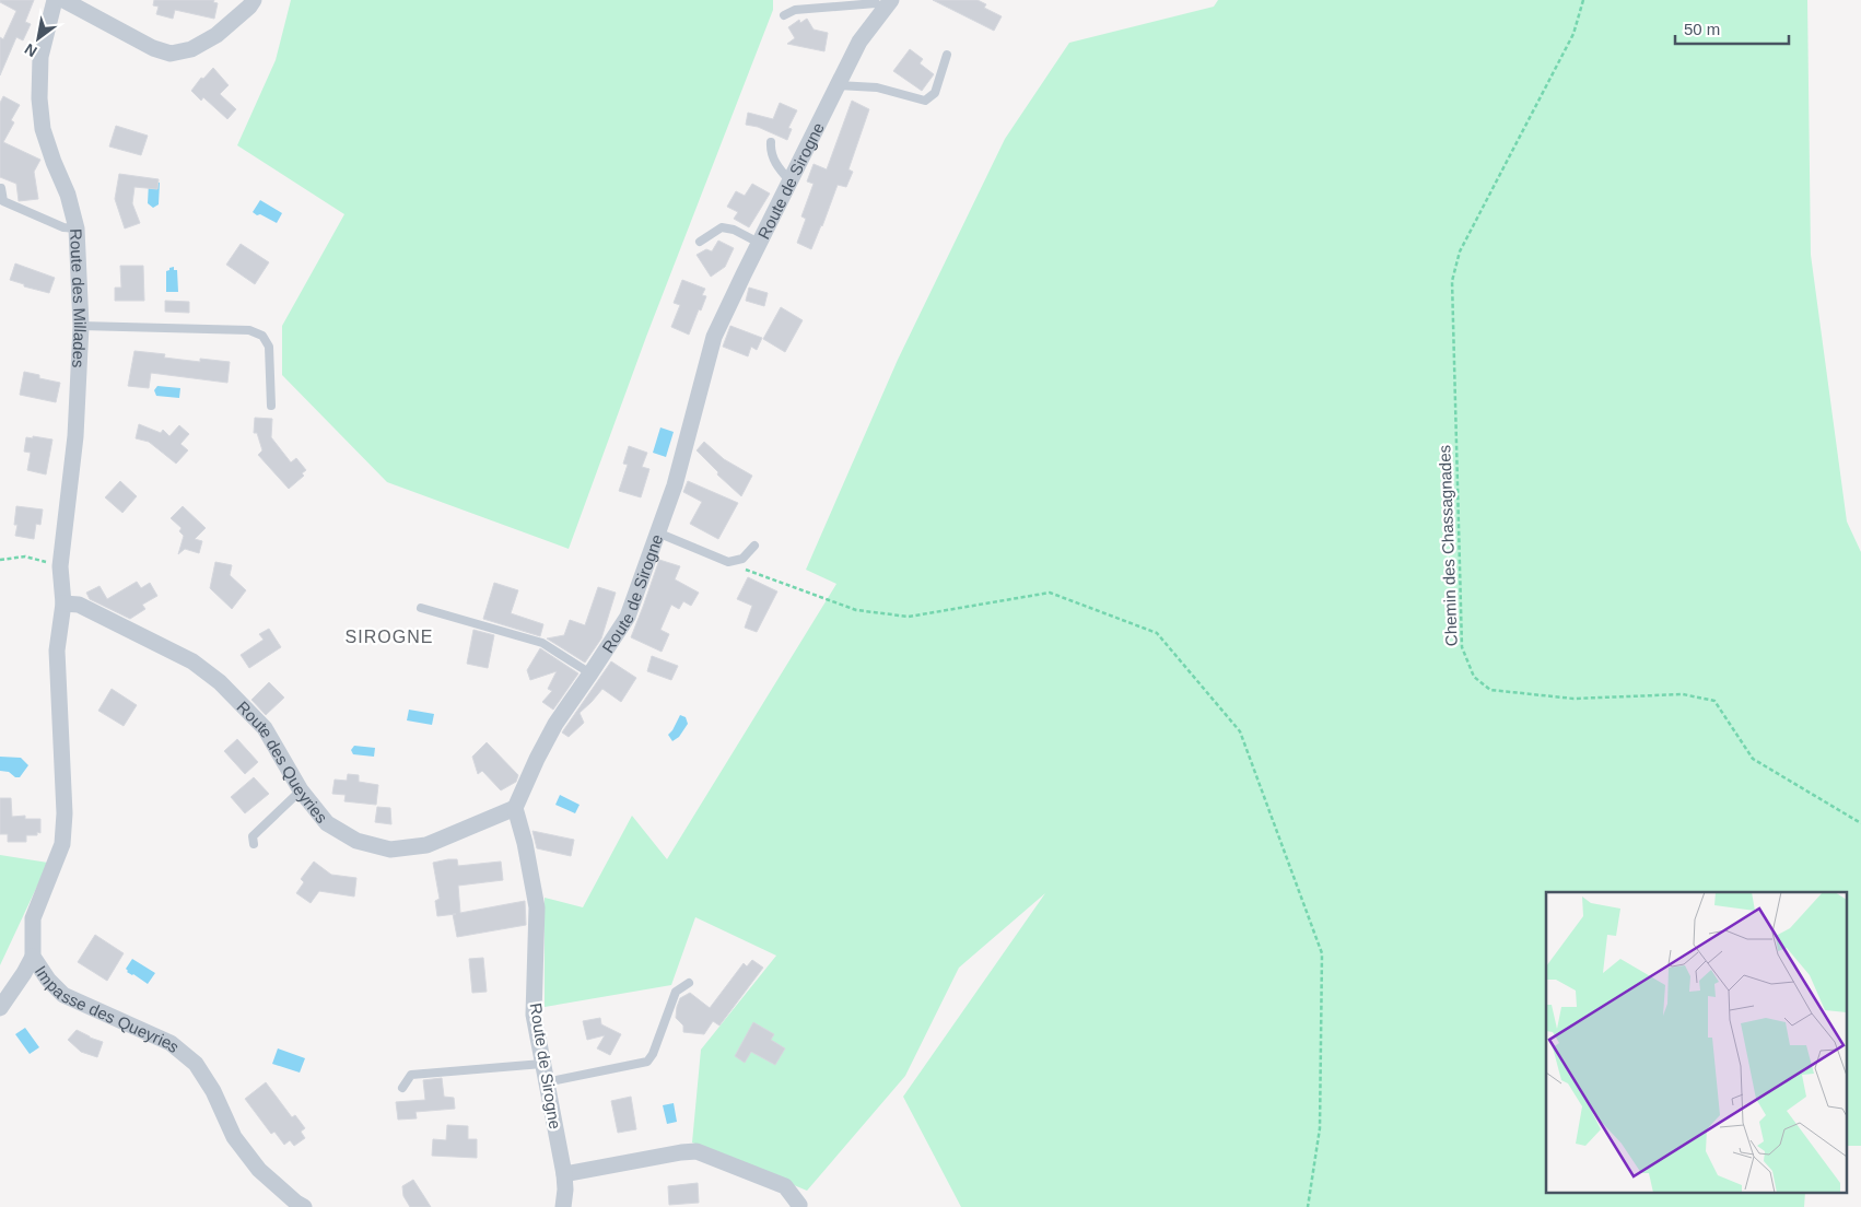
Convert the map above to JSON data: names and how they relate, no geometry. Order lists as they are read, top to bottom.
{
  "streets": {
    "street": [
      "Route de Sirogne",
      "Route des Millades",
      "Route des Queyries",
      "Impasse des Queyries"
    ],
    "path": ["Chemin des Chassagnades"]
  },
  "crossings": [
    ["Route de Sirogne", "Route des Queyries"],
    ["Route des Millades", "Route des Queyries"],
    ["Route des Millades", "Impasse des Queyries"],
    ["Route des Queyries", "Impasse des Queyries"]
  ],
  "districts": ["SIROGNE"],
  "scale_bar": "50 m",
  "north": "bottom left"
}
